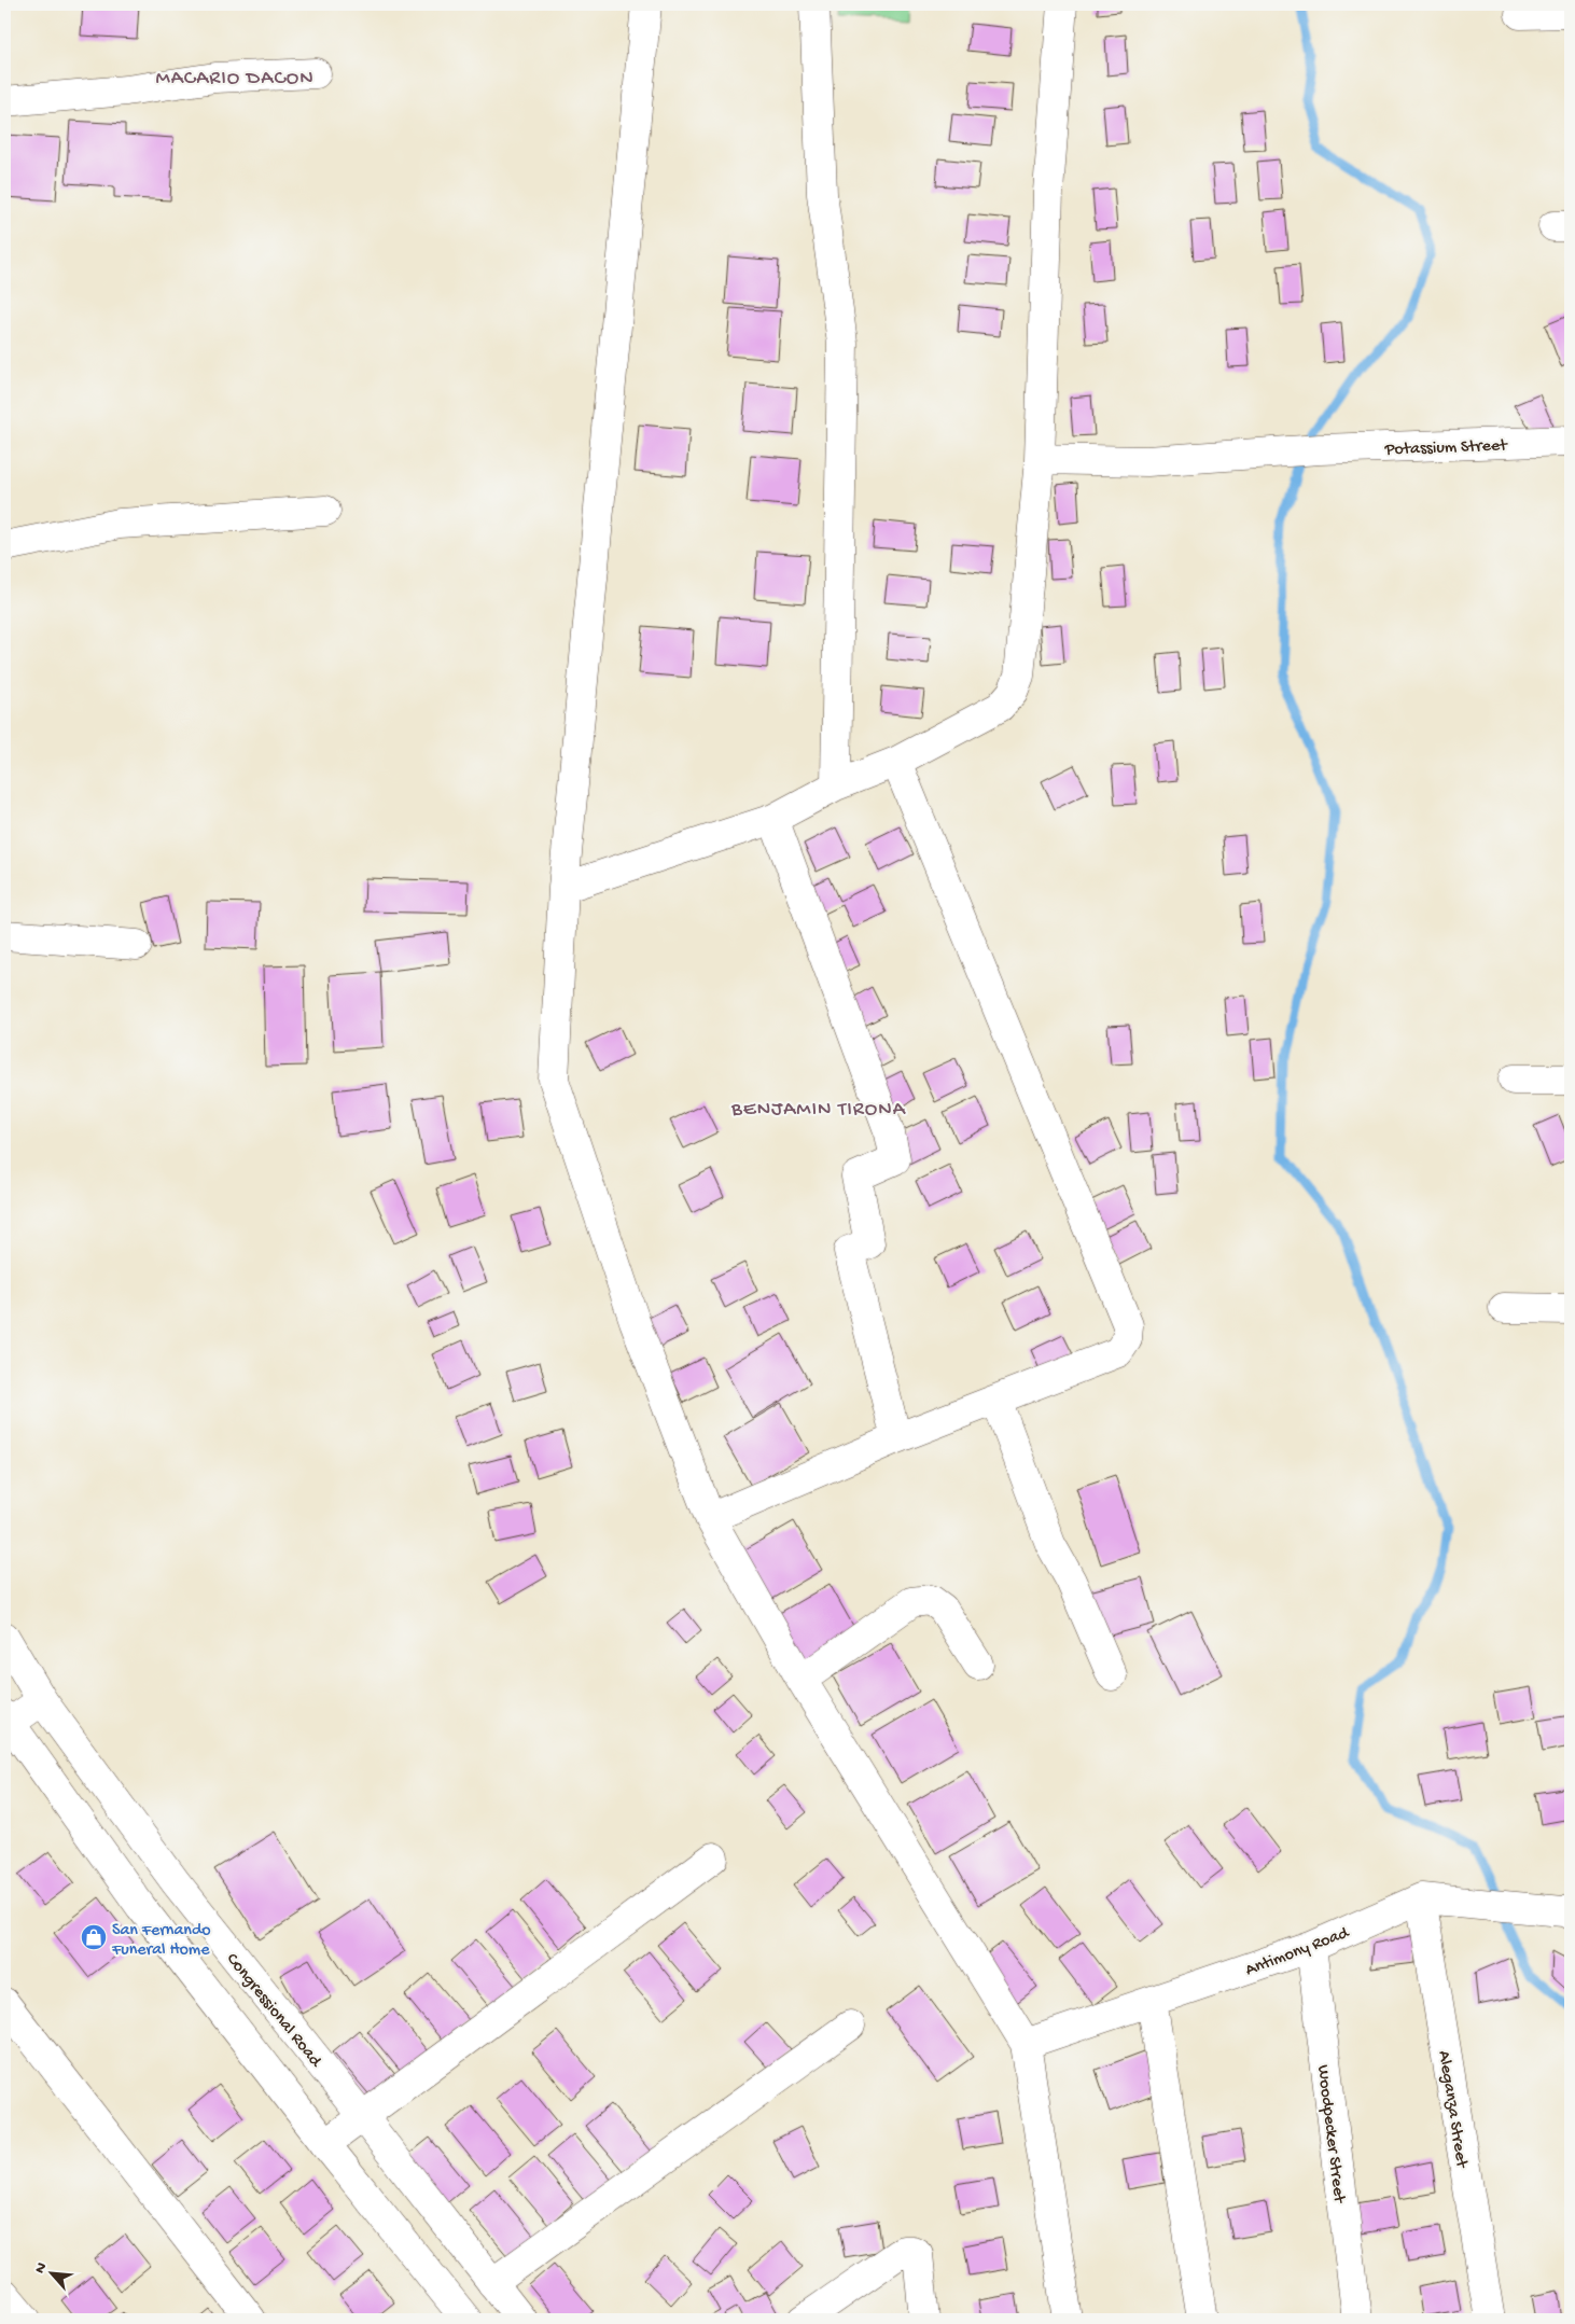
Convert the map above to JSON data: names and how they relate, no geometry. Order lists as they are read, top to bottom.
{
  "streets": {
    "street": [
      "Potassium Street",
      "Antimony Road",
      "Congressional Road",
      "Aleganza Street",
      "Woodpecker Street"
    ]
  },
  "crossings": [
    ["Antimony Road", "Aleganza Street"],
    ["Antimony Road", "Woodpecker Street"]
  ],
  "districts": ["MACARIO DACON", "BENJAMIN TIRONA"],
  "places": {
    "shop": ["San Fernando Funeral Home"]
  },
  "north": "top left"
}
